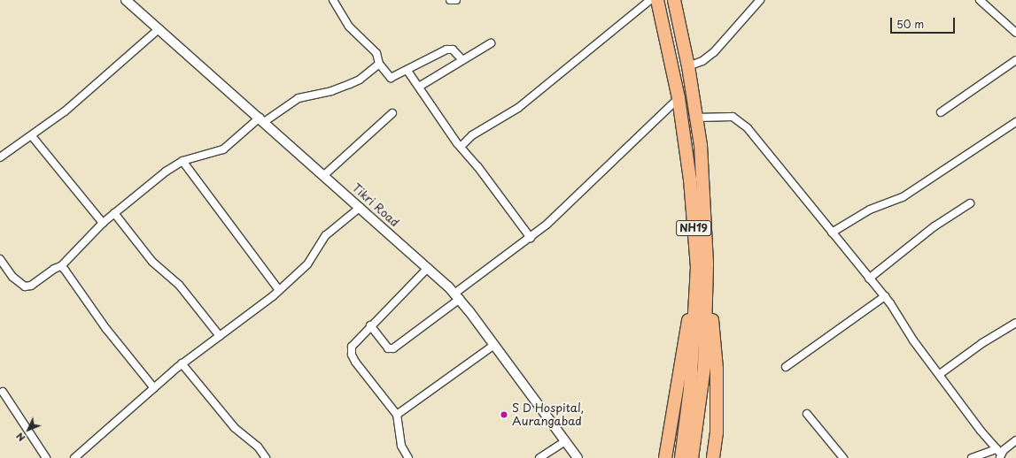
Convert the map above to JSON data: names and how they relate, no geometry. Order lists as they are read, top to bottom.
{
  "streets": {
    "highway": ["NH19"],
    "street": ["Tikri Road"]
  },
  "places": ["S D Hospital, Aurangabad"],
  "scale_bar": "50 m",
  "north": "bottom left"
}
